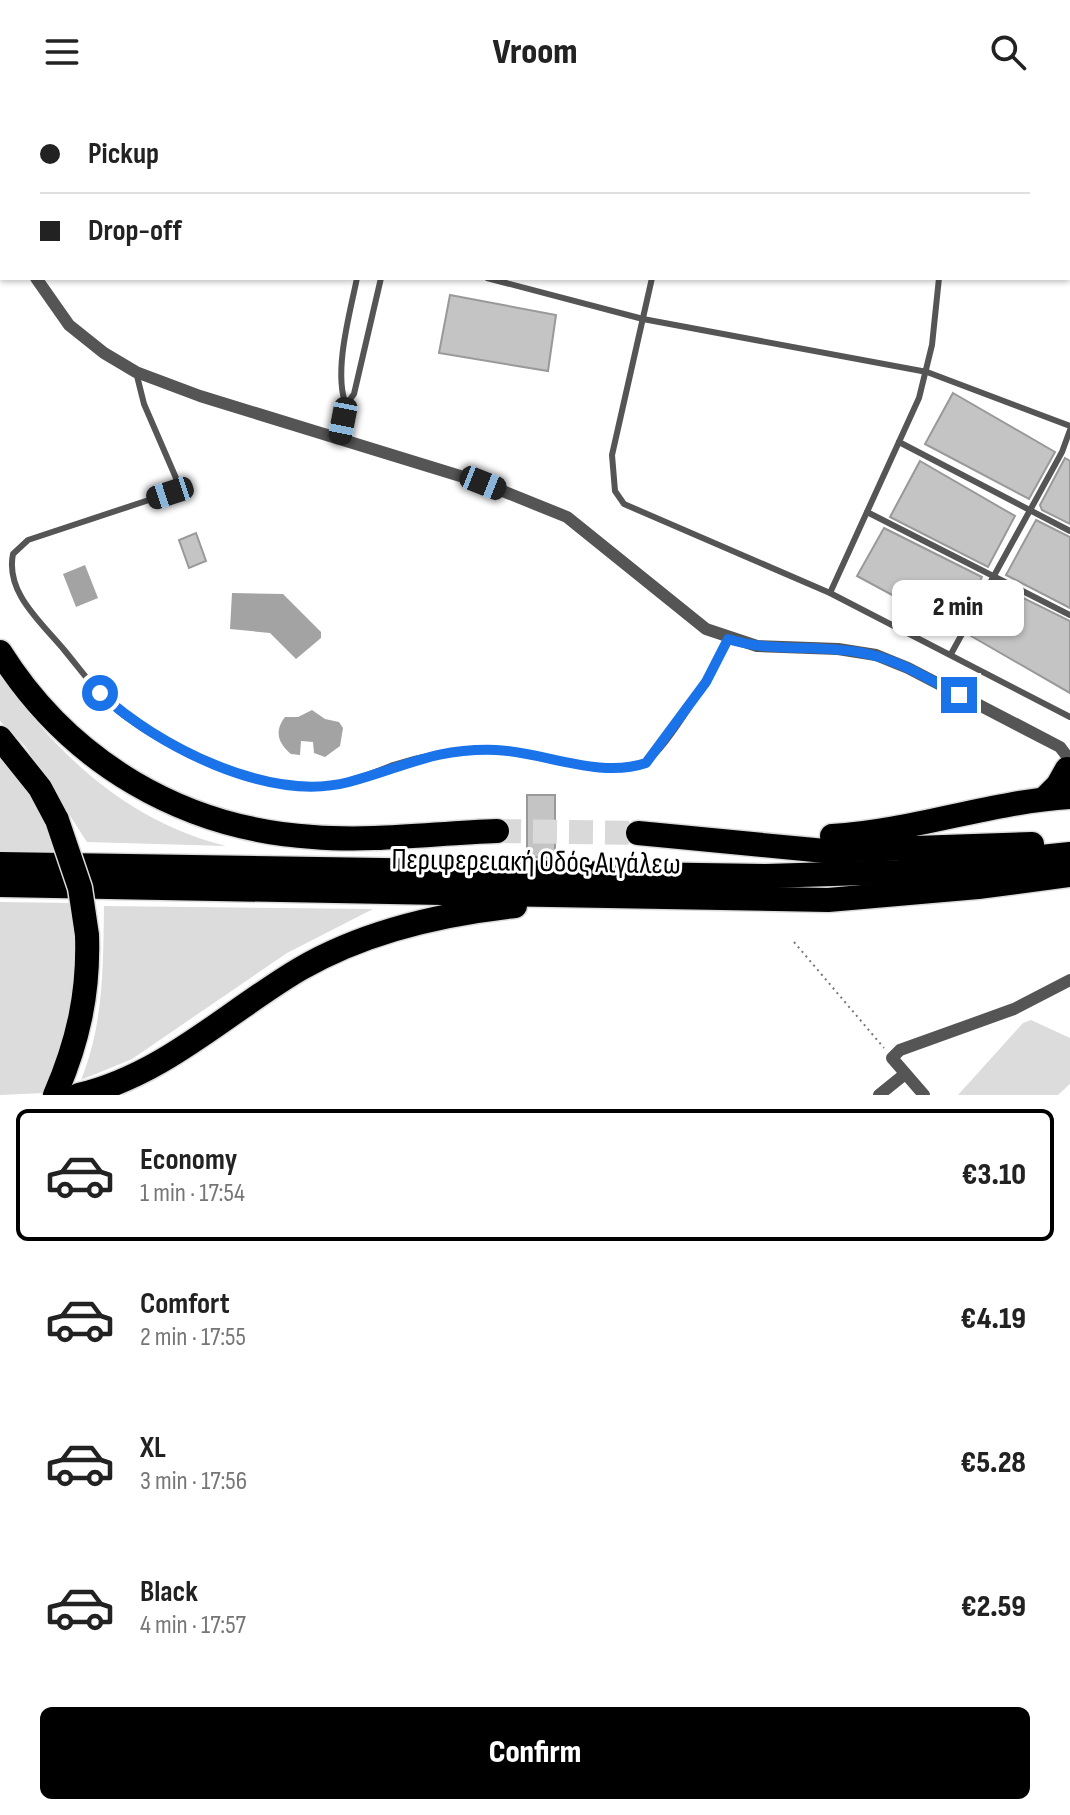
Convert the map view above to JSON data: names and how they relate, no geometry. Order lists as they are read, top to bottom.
{
  "streets": {
    "highway": ["Περιφερειακή Οδός Αιγάλεω"]
  },
  "page": {
    "header": "Vroom",
    "banner": ["Pickup", "Drop-off"],
    "bubble": "2 min",
    "list": [
      {
        "name": "Economy",
        "note": "1 min · 17:54",
        "value": "€3.10"
      },
      {
        "name": "Comfort",
        "note": "2 min · 17:55",
        "value": "€4.19"
      },
      {
        "name": "XL",
        "note": "3 min · 17:56",
        "value": "€5.28"
      },
      {
        "name": "Black",
        "note": "4 min · 17:57",
        "value": "€2.59"
      }
    ],
    "buttons": "Confirm"
  }
}
